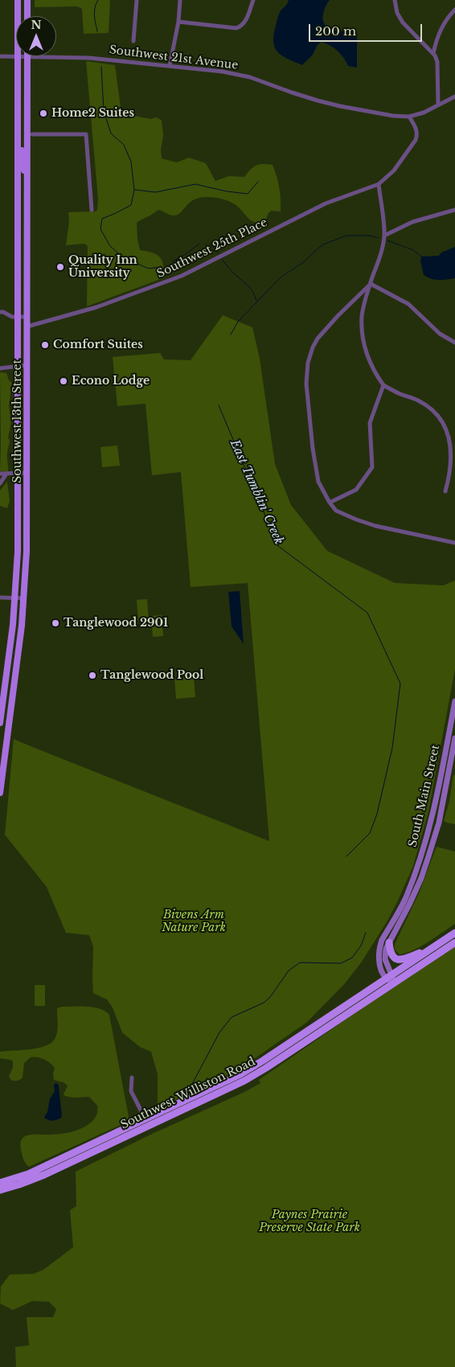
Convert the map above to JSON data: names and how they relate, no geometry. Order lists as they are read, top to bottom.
{
  "streets": {
    "highway": ["Southwest Williston Road"],
    "main road": ["Southwest 13th Street", "South Main Street"],
    "street": ["Southwest 21st Avenue", "Southwest 25th Place"]
  },
  "crossings": [
    ["Southwest 21st Avenue", "Southwest 13th Street"],
    ["Southwest 25th Place", "Southwest 13th Street"],
    ["South Main Street", "Southwest Williston Road"]
  ],
  "water": ["East Tumblin' Creek"],
  "parks": ["Bivens Arm Nature Park", "Paynes Prairie Preserve State Park"],
  "places": [
    "Home2 Suites",
    "Quality Inn University",
    "Comfort Suites",
    "Econo Lodge",
    "Tanglewood 2901",
    "Tanglewood Pool"
  ],
  "scale_bar": "200 m",
  "north": "top"
}
